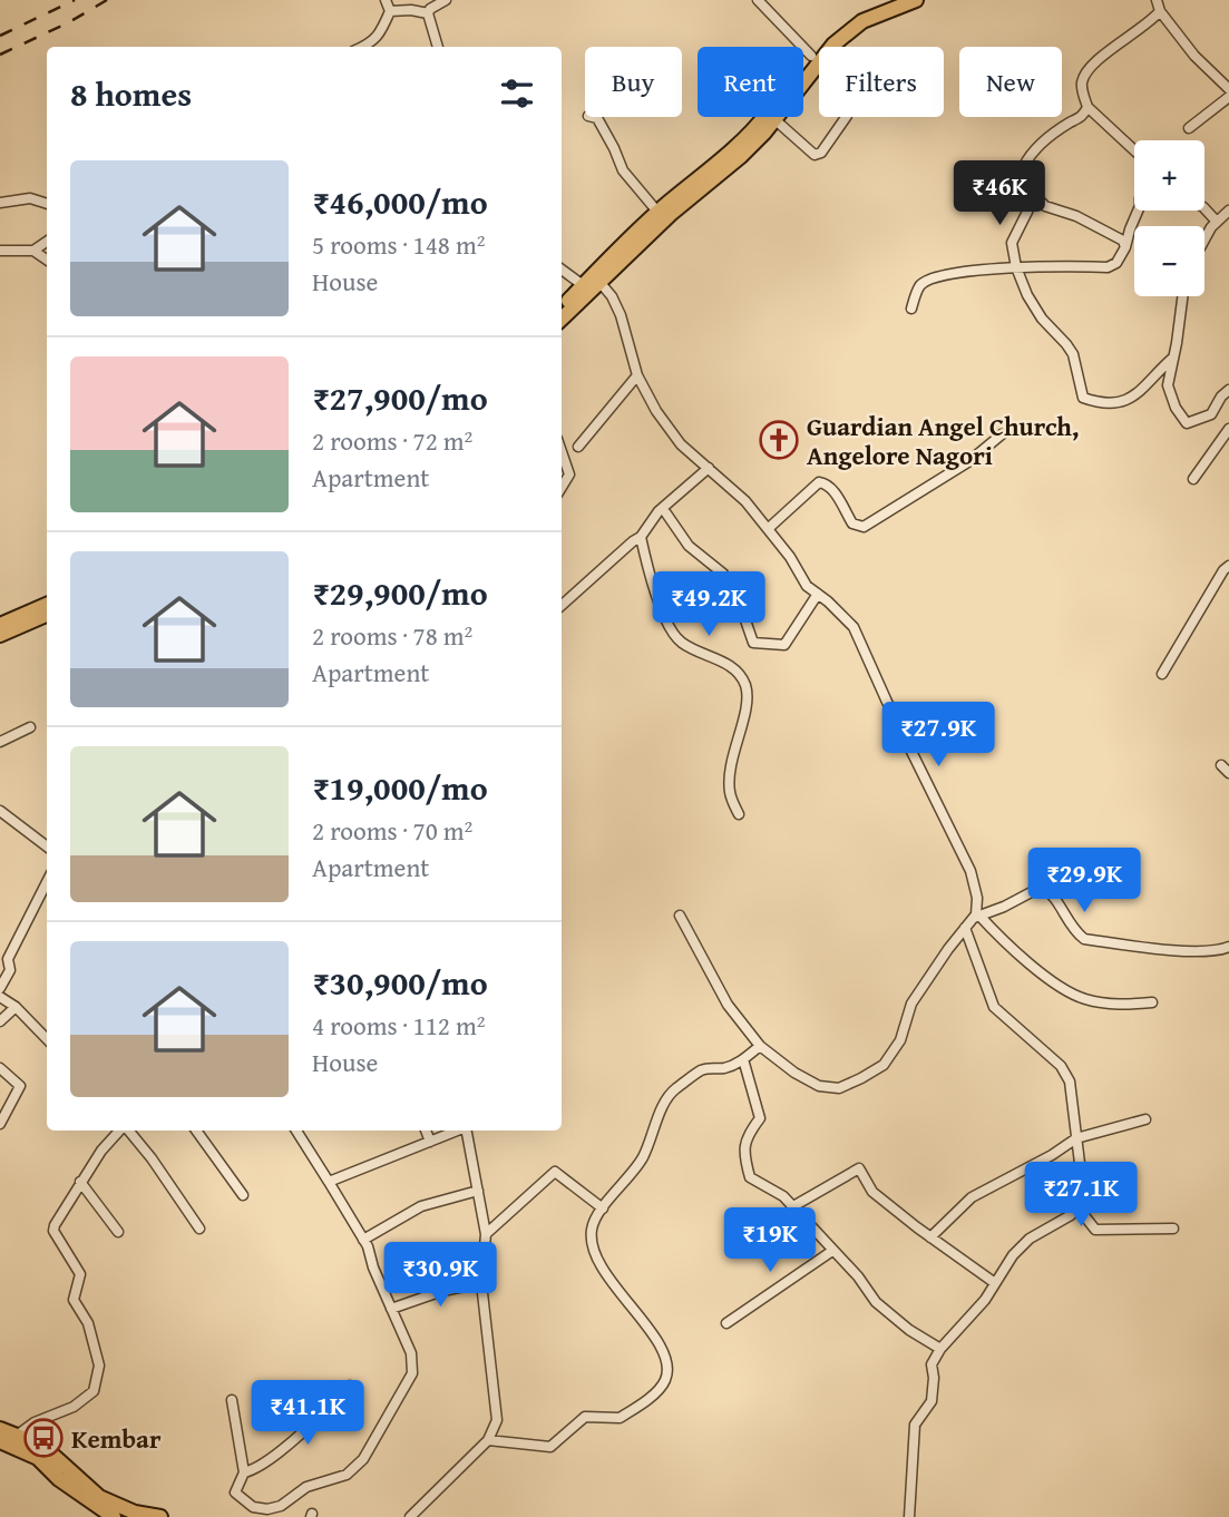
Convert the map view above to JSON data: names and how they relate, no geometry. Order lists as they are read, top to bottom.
{
  "places": {
    "church": ["Guardian Angel Church, Angelore Nagori"],
    "bus stop": ["Kembar"]
  },
  "page": {
    "chip": [
      "Buy",
      "Rent",
      "Filters",
      "New"
    ],
    "heading": "8 homes",
    "map_buttons": ["+", "−"],
    "list": [
      {
        "name": "₹46,000/mo",
        "note": "5 rooms · 148 m² · House"
      },
      {
        "name": "₹27,900/mo",
        "note": "2 rooms · 72 m² · Apartment"
      },
      {
        "name": "₹29,900/mo",
        "note": "2 rooms · 78 m² · Apartment"
      },
      {
        "name": "₹19,000/mo",
        "note": "2 rooms · 70 m² · Apartment"
      },
      {
        "name": "₹30,900/mo",
        "note": "4 rooms · 112 m² · House"
      }
    ],
    "price": [
      "₹46K",
      "₹49.2K",
      "₹27.9K",
      "₹29.9K",
      "₹27.1K",
      "₹19K",
      "₹30.9K",
      "₹41.1K"
    ]
  }
}
